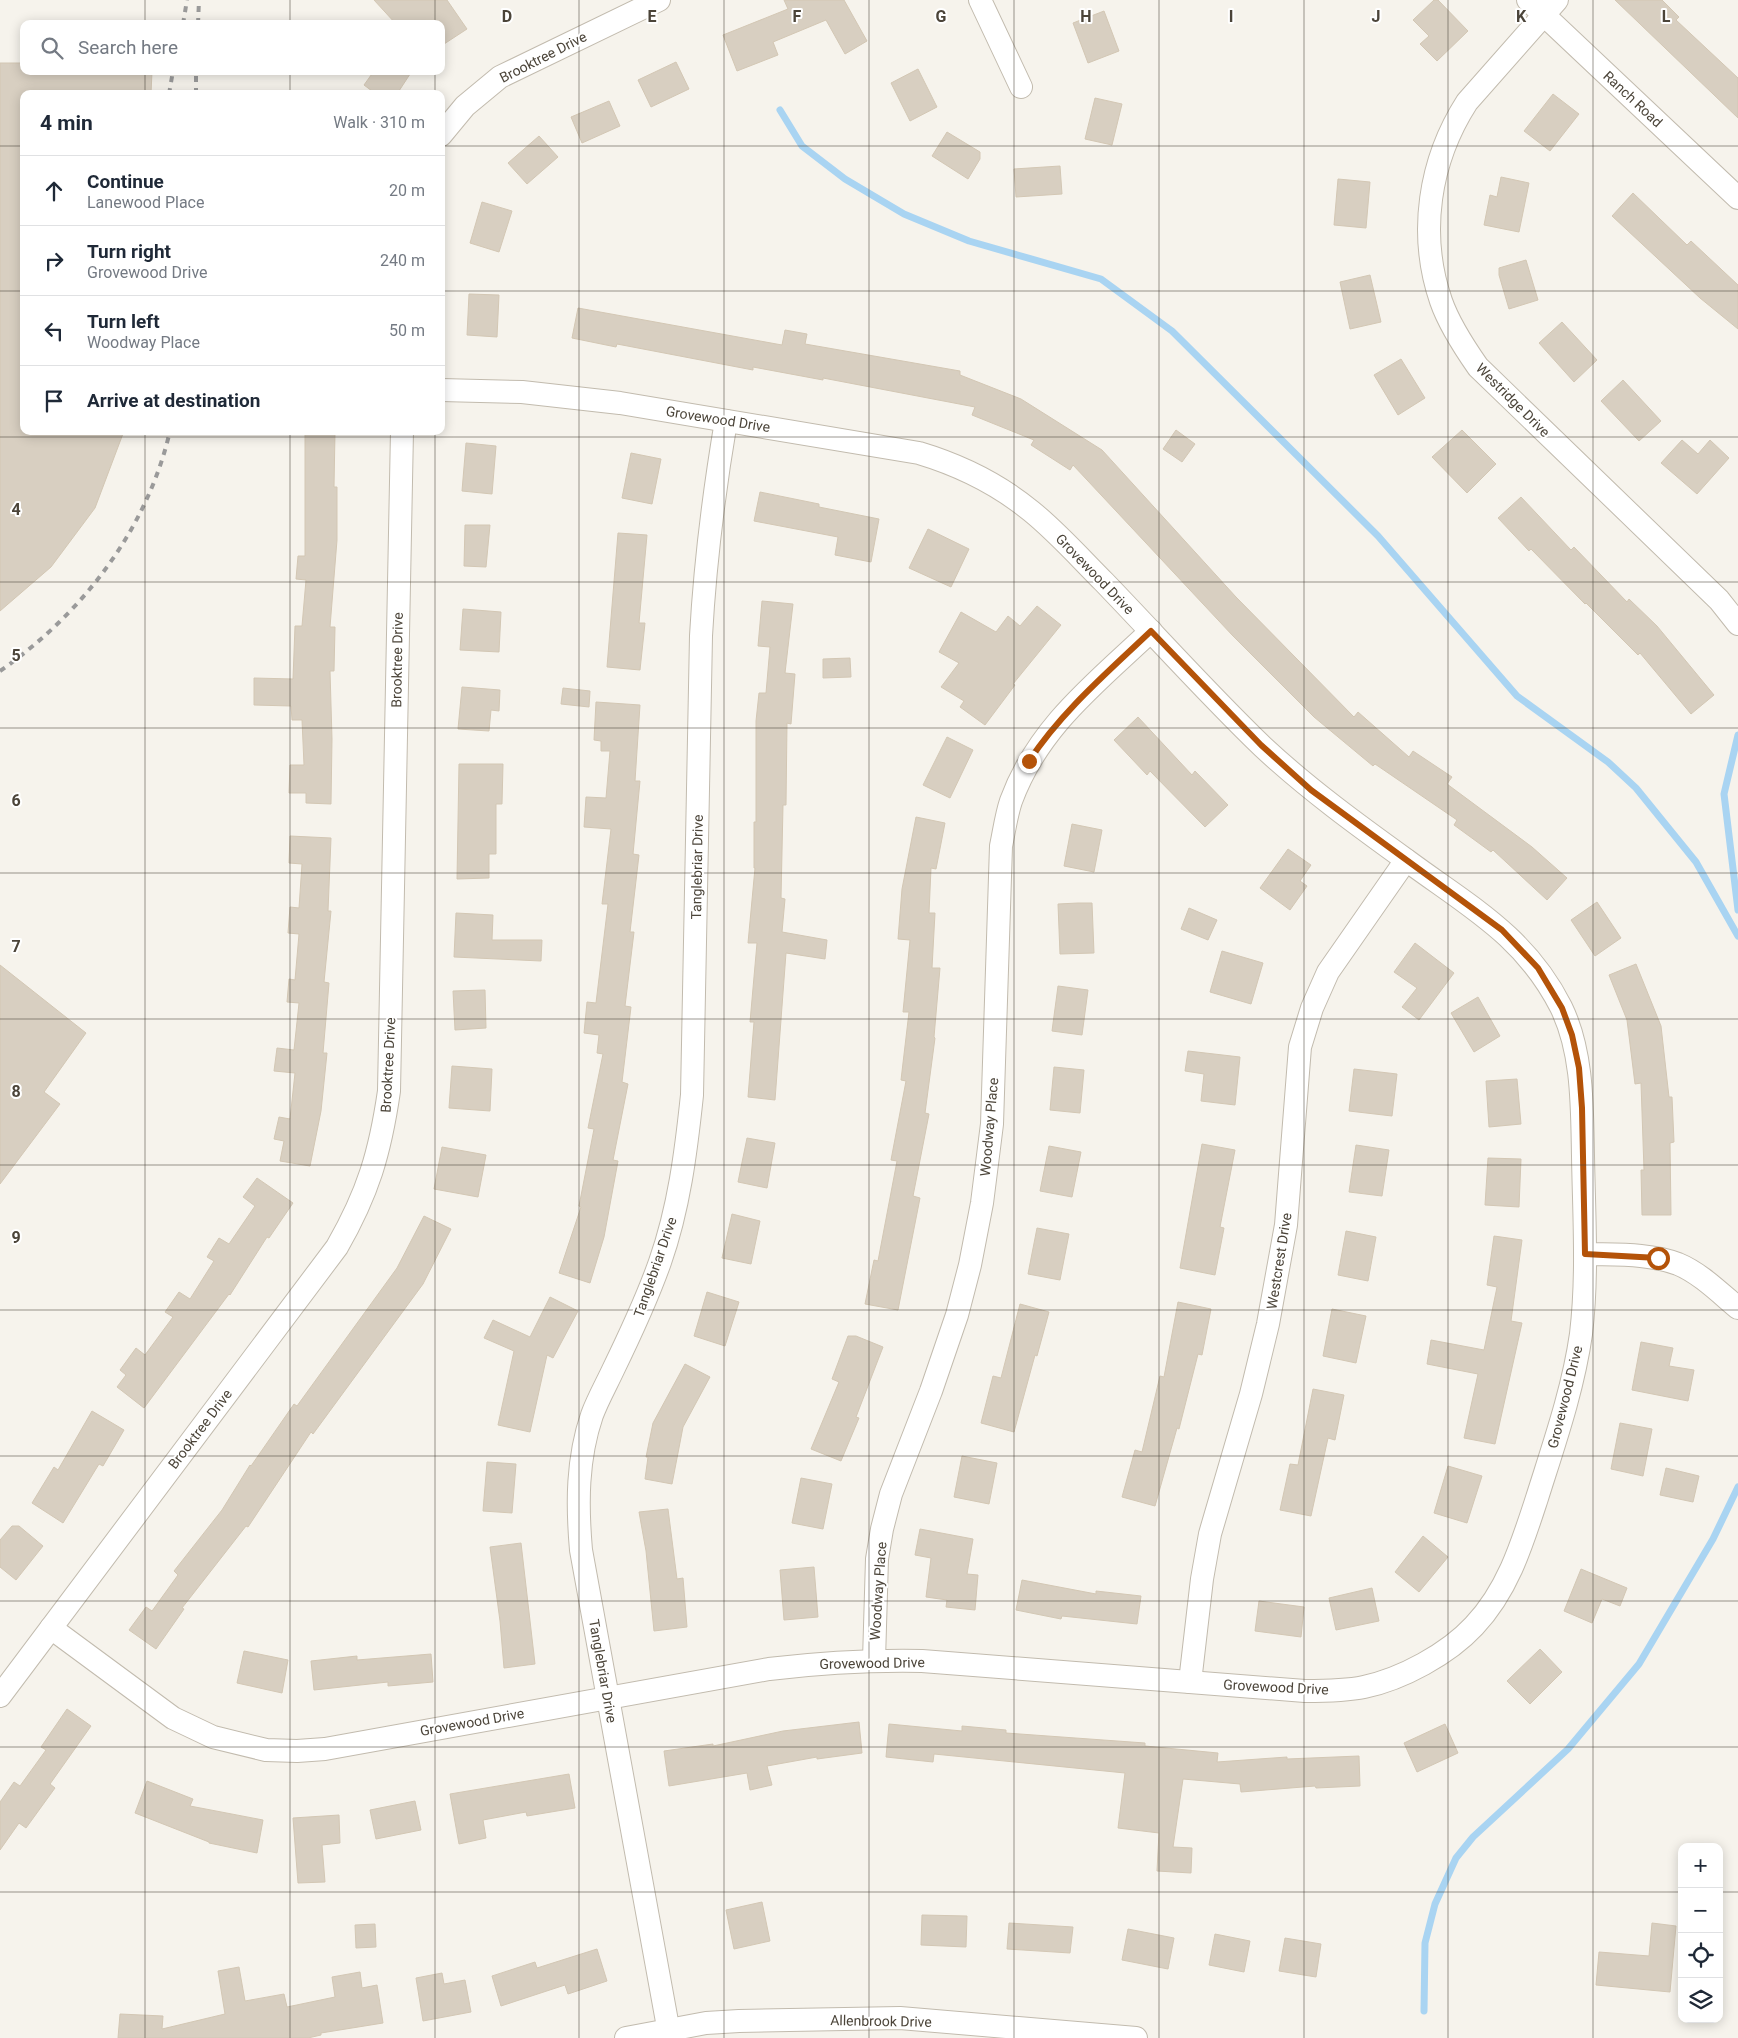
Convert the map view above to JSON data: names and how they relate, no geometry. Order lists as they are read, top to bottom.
{
  "streets": {
    "street": [
      "Brooktree Drive",
      "Ranch Road",
      "Westridge Drive",
      "Grovewood Drive",
      "Tanglebriar Drive",
      "Woodway Place",
      "Westcrest Drive",
      "Allenbrook Drive"
    ]
  },
  "crossings": [
    ["Brooktree Drive", "Grovewood Drive"],
    ["Ranch Road", "Westridge Drive"],
    ["Grovewood Drive", "Tanglebriar Drive"],
    ["Grovewood Drive", "Woodway Place"],
    ["Grovewood Drive", "Westcrest Drive"],
    ["Tanglebriar Drive", "Allenbrook Drive"]
  ],
  "page": {
    "search": "Search here",
    "heading": ["4 min", "Walk · 310 m"],
    "list": [
      ["Continue", "Lanewood Place", "20 m"],
      ["Turn right", "Grovewood Drive", "240 m"],
      ["Turn left", "Woodway Place", "50 m"],
      "Arrive at destination"
    ],
    "map_buttons": ["+", "−"]
  },
  "grid": {
    "columns": [
      "D",
      "E",
      "F",
      "G",
      "H",
      "I",
      "J",
      "K",
      "L"
    ],
    "rows": [
      "4",
      "5",
      "6",
      "7",
      "8",
      "9"
    ]
  }
}
